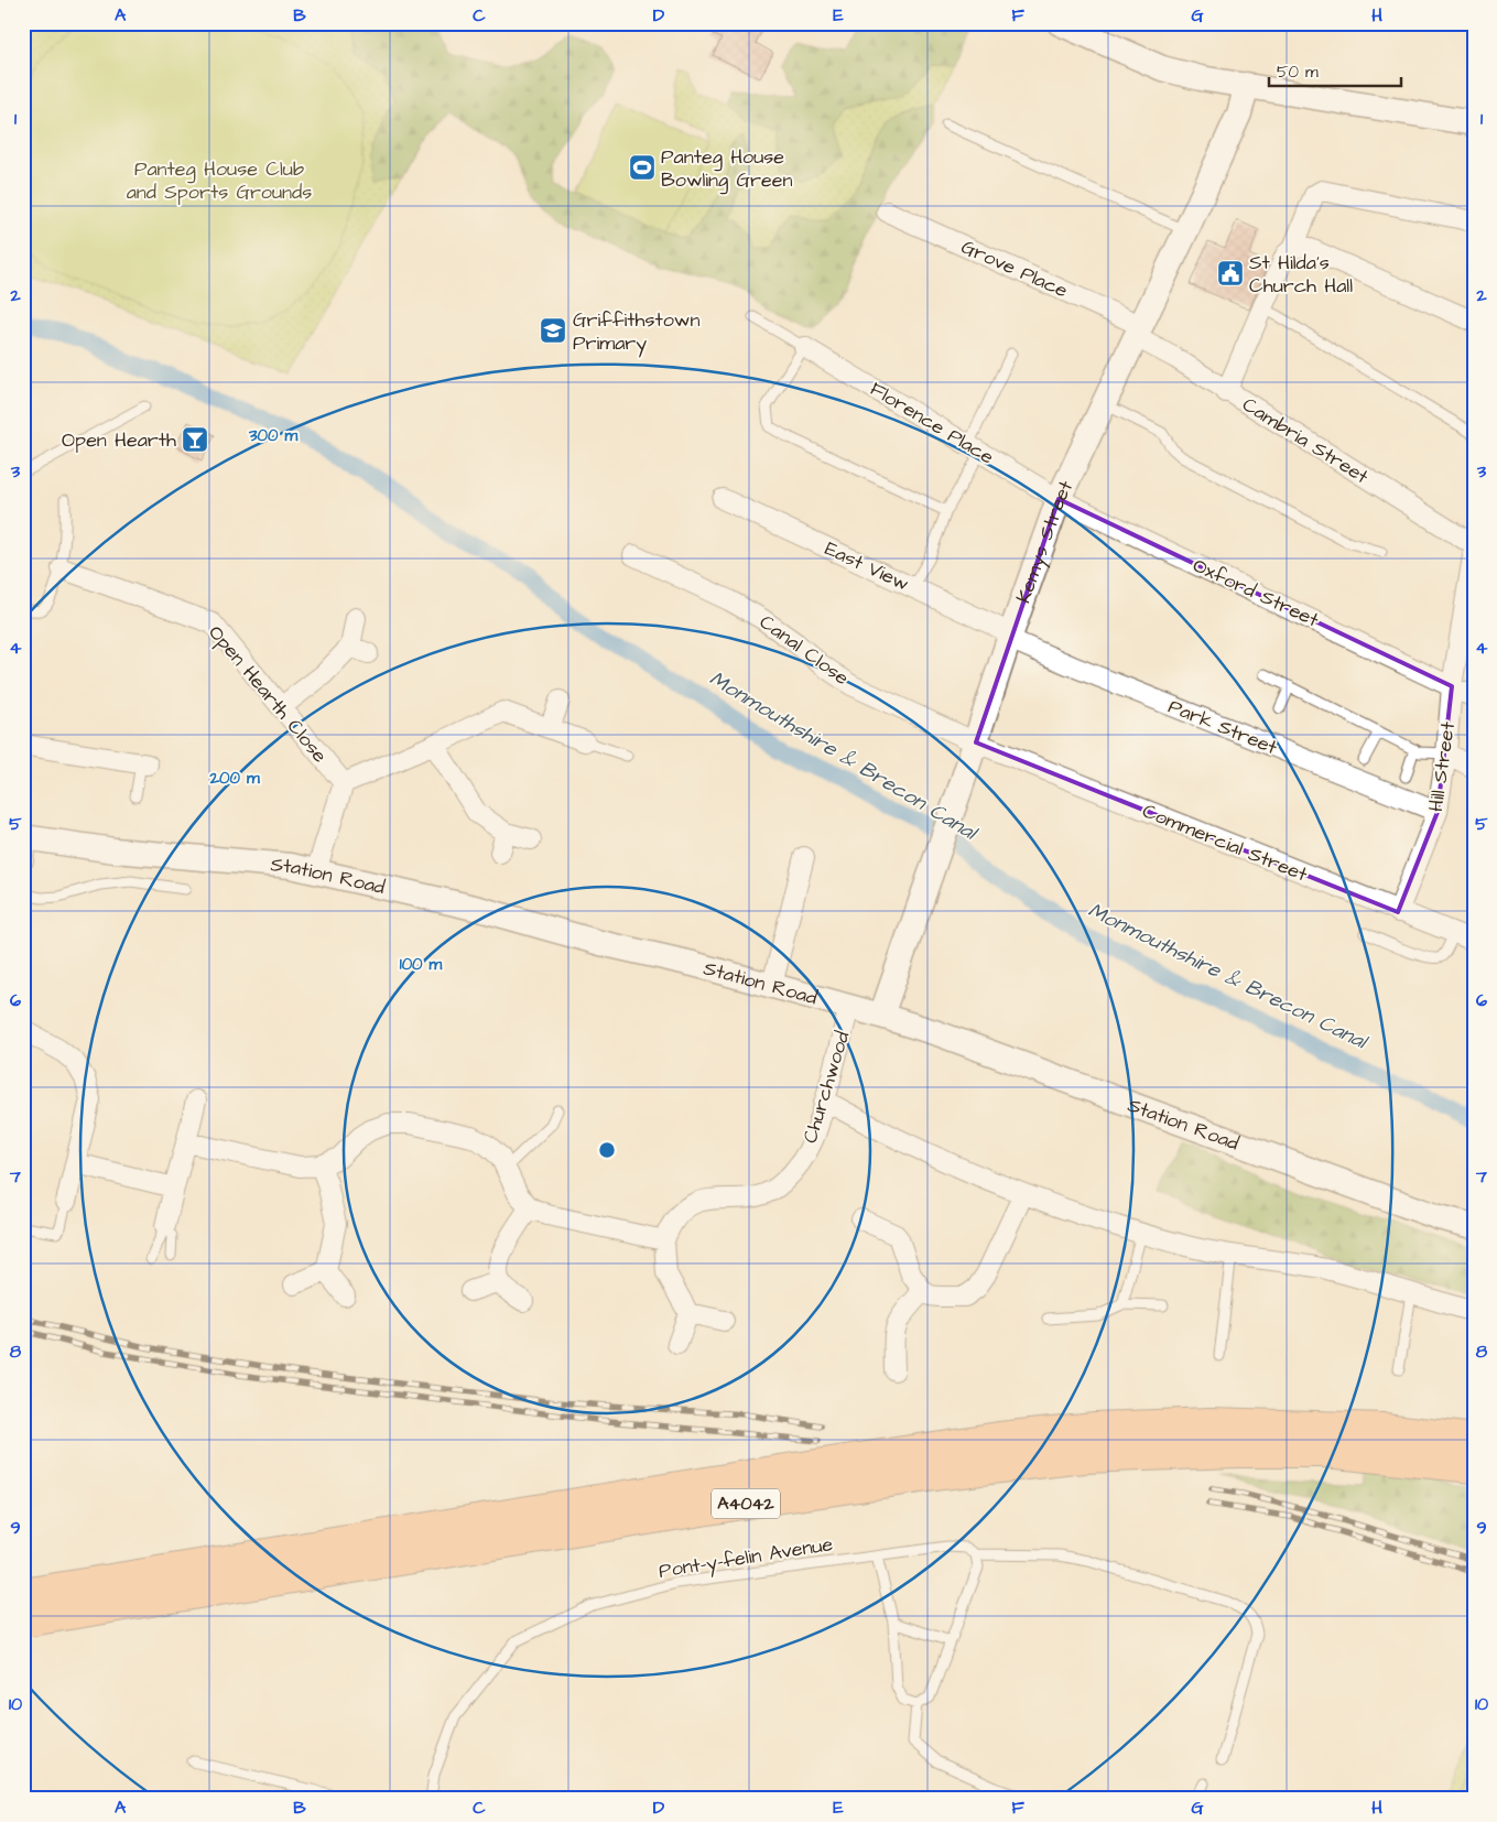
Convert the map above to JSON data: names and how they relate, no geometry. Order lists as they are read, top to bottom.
{
  "streets": {
    "highway": ["A4042"],
    "street": [
      "Grove Place",
      "Florence Place",
      "Cambria Street",
      "Kemys Street",
      "East View",
      "Oxford Street",
      "Canal Close",
      "Open Hearth Close",
      "Park Street",
      "Hill Street",
      "Commercial Street",
      "Station Road",
      "Churchwood"
    ],
    "lane": ["Pont-y-felin Avenue"]
  },
  "crossings": [
    ["Grove Place", "Cambria Street"],
    ["Grove Place", "Kemys Street"],
    ["Florence Place", "Kemys Street"],
    ["Florence Place", "Oxford Street"],
    ["Cambria Street", "Kemys Street"],
    ["Kemys Street", "East View"],
    ["Kemys Street", "Oxford Street"],
    ["Kemys Street", "Canal Close"],
    ["Kemys Street", "Park Street"],
    ["Kemys Street", "Commercial Street"],
    ["Kemys Street", "Station Road"],
    ["East View", "Park Street"],
    ["Oxford Street", "Hill Street"],
    ["Canal Close", "Commercial Street"],
    ["Park Street", "Hill Street"],
    ["Hill Street", "Commercial Street"],
    ["Station Road", "Churchwood"]
  ],
  "water": ["Monmouthshire & Brecon Canal"],
  "parks": ["Panteg House Club and Sports Grounds"],
  "places": {
    "sports": ["Panteg House Bowling Green"],
    "public building": ["St Hilda's Church Hall"],
    "school or university": ["Griffithstown Primary"],
    "bar": ["Open Hearth"]
  },
  "scale_bar": "50 m",
  "grid": {
    "columns": [
      "A",
      "B",
      "C",
      "D",
      "E",
      "F",
      "G",
      "H"
    ],
    "rows": [
      "1",
      "2",
      "3",
      "4",
      "5",
      "6",
      "7",
      "8",
      "9",
      "10"
    ]
  },
  "rings": ["300 m", "200 m", "100 m"]
}
